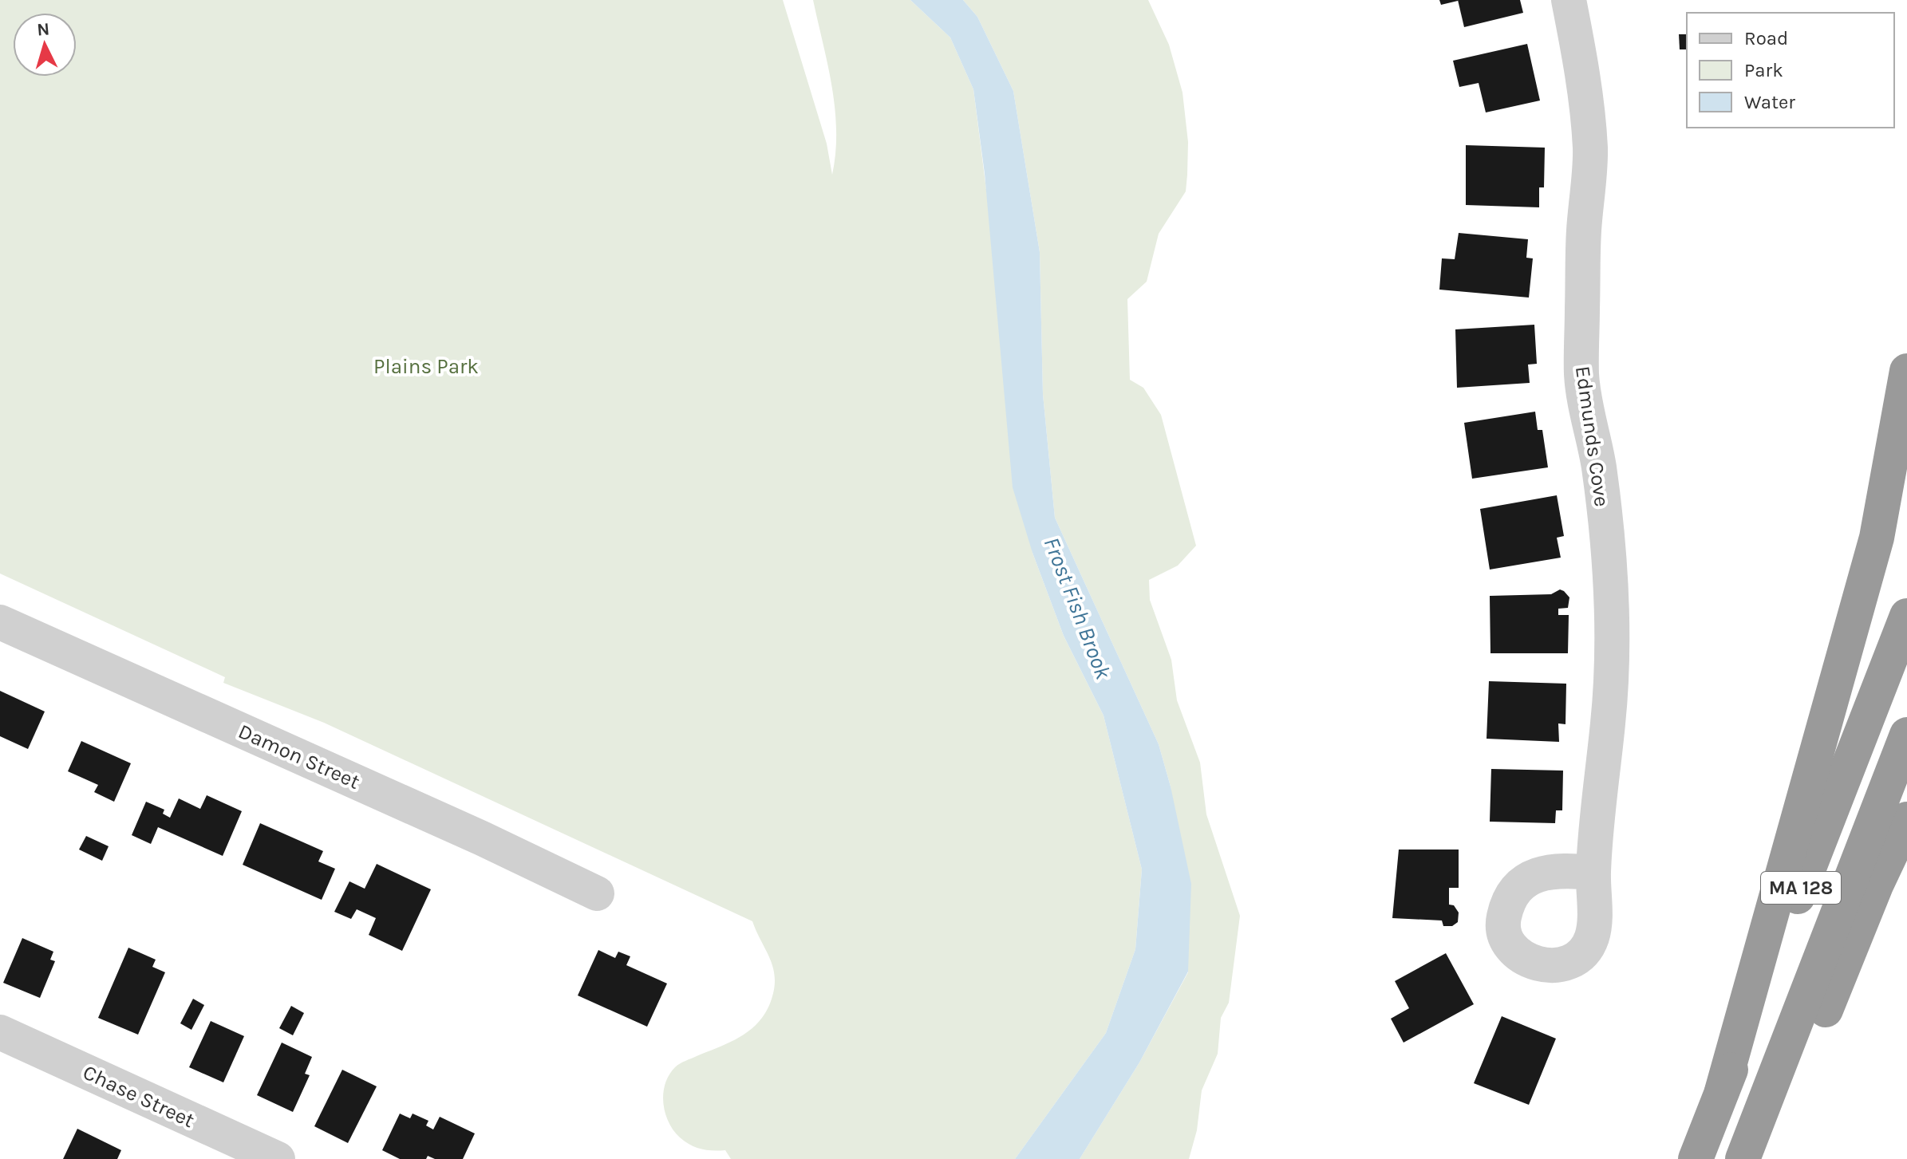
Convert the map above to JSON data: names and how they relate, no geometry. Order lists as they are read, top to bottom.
{
  "streets": {
    "highway": ["MA 128"],
    "street": ["Edmunds Cove", "Damon Street", "Chase Street"]
  },
  "water": ["Frost Fish Brook"],
  "parks": ["Plains Park"],
  "legend": ["Road", "Park", "Water"],
  "north": "top"
}
